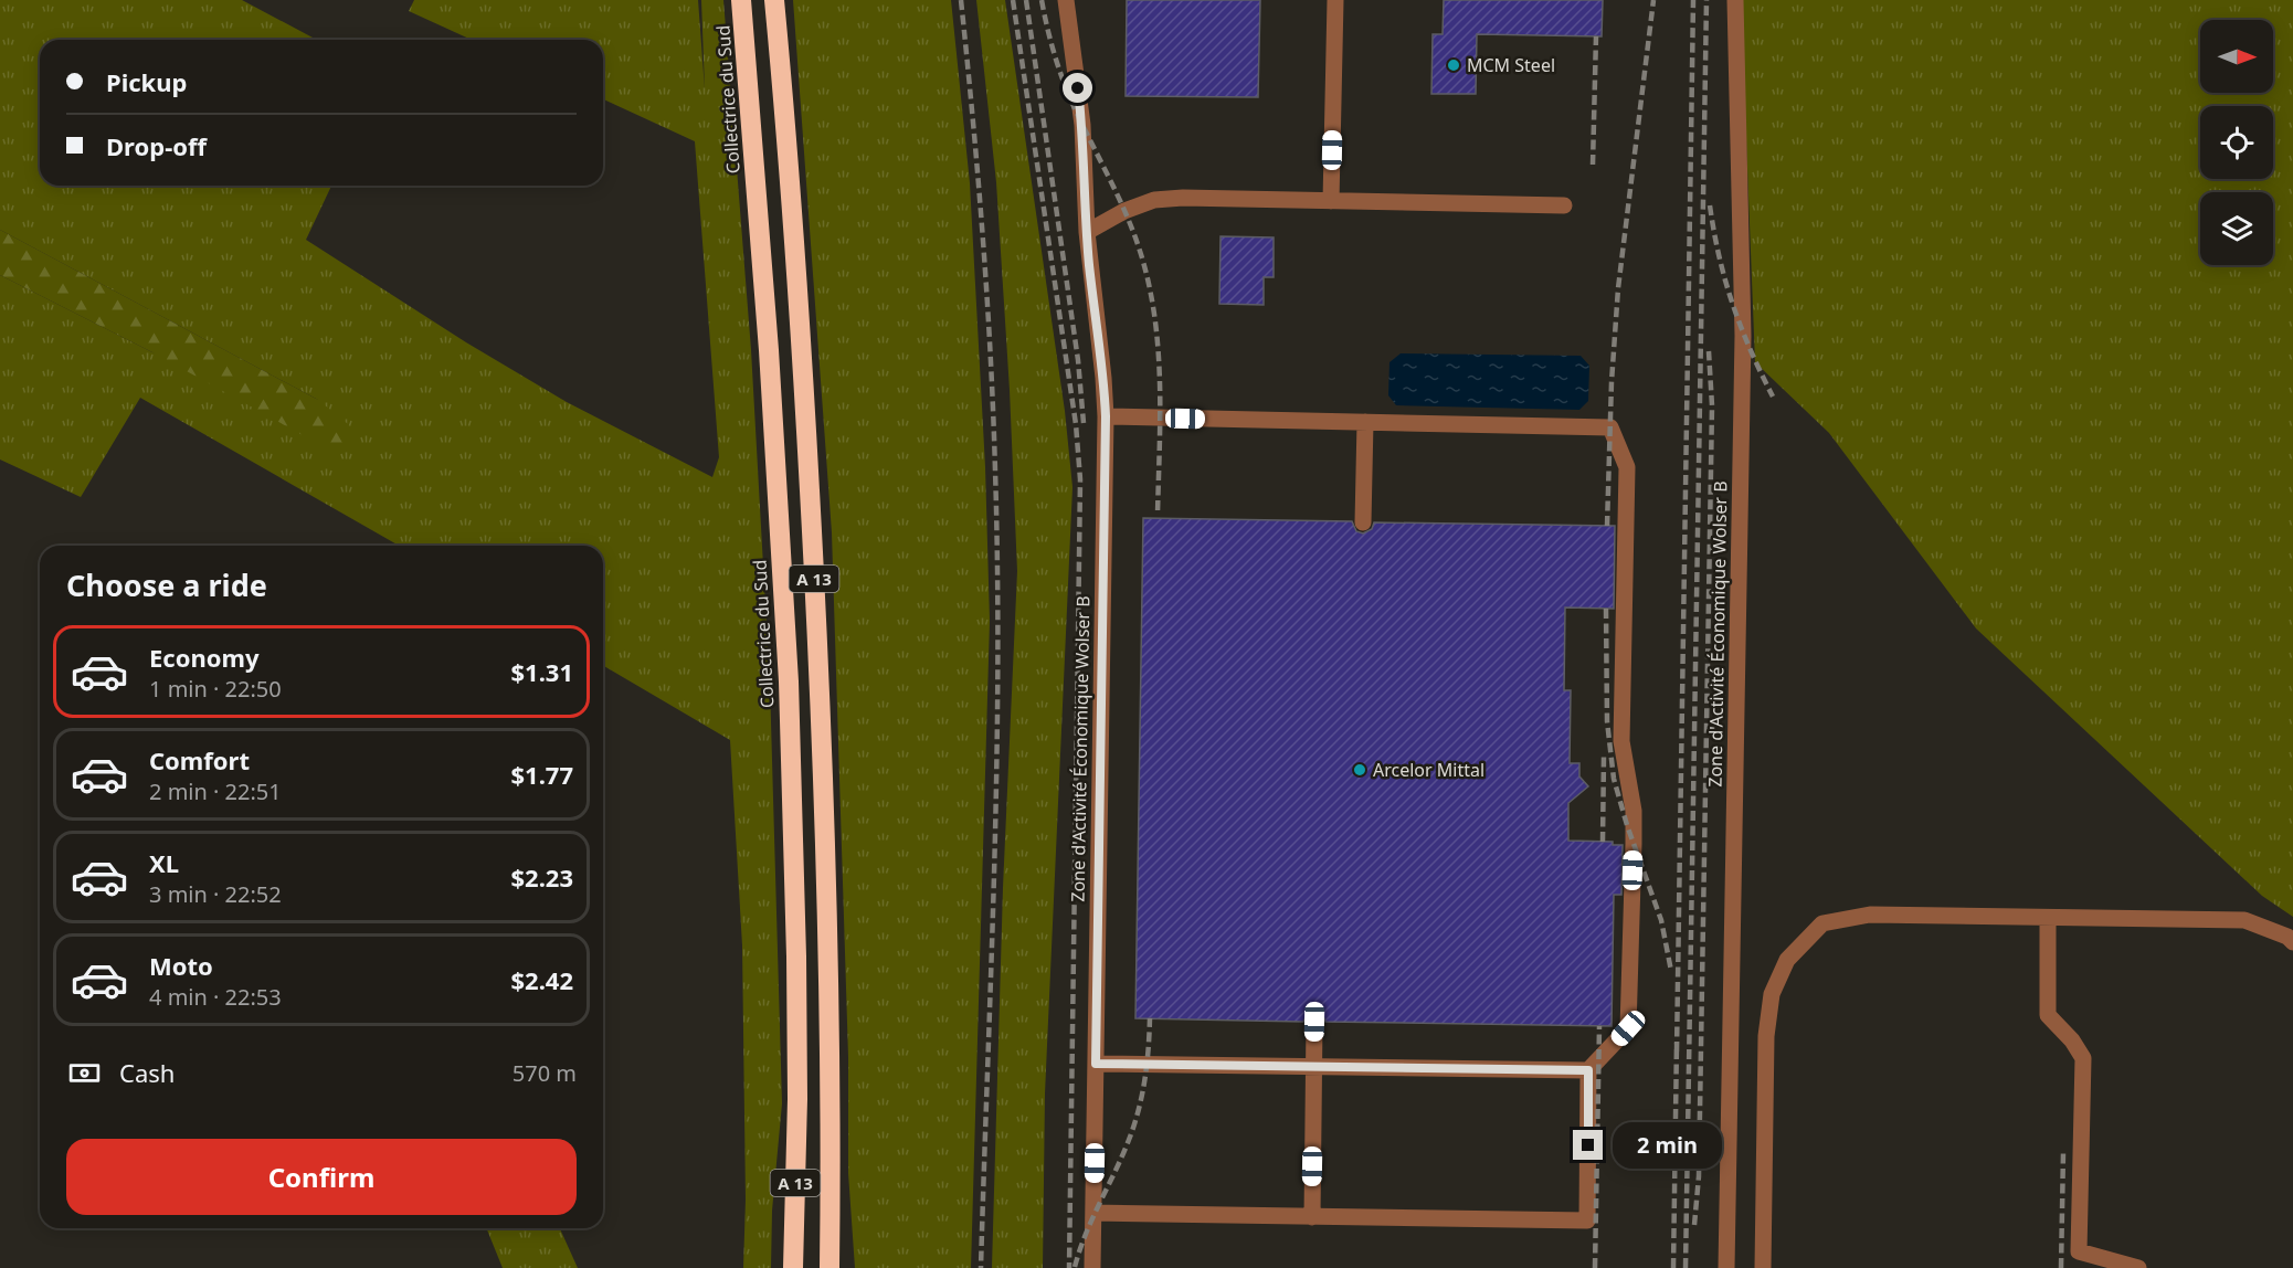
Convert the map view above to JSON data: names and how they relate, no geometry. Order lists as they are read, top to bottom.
{
  "streets": {
    "highway": ["Collectrice du Sud", "A 13"],
    "street": ["Zone d'Activité Économique Wolser B"]
  },
  "places": ["MCM Steel", "Arcelor Mittal"],
  "north": "right",
  "page": {
    "banner": ["Pickup", "Drop-off"],
    "heading": "Choose a ride",
    "list": [
      {
        "name": "Economy",
        "note": "1 min · 22:50",
        "value": "$1.31"
      },
      {
        "name": "Comfort",
        "note": "2 min · 22:51",
        "value": "$1.77"
      },
      {
        "name": "XL",
        "note": "3 min · 22:52",
        "value": "$2.23"
      },
      {
        "name": "Moto",
        "note": "4 min · 22:53",
        "value": "$2.42"
      }
    ],
    "pay": ["Cash", "570 m"],
    "bubble": "2 min",
    "buttons": "Confirm"
  }
}
